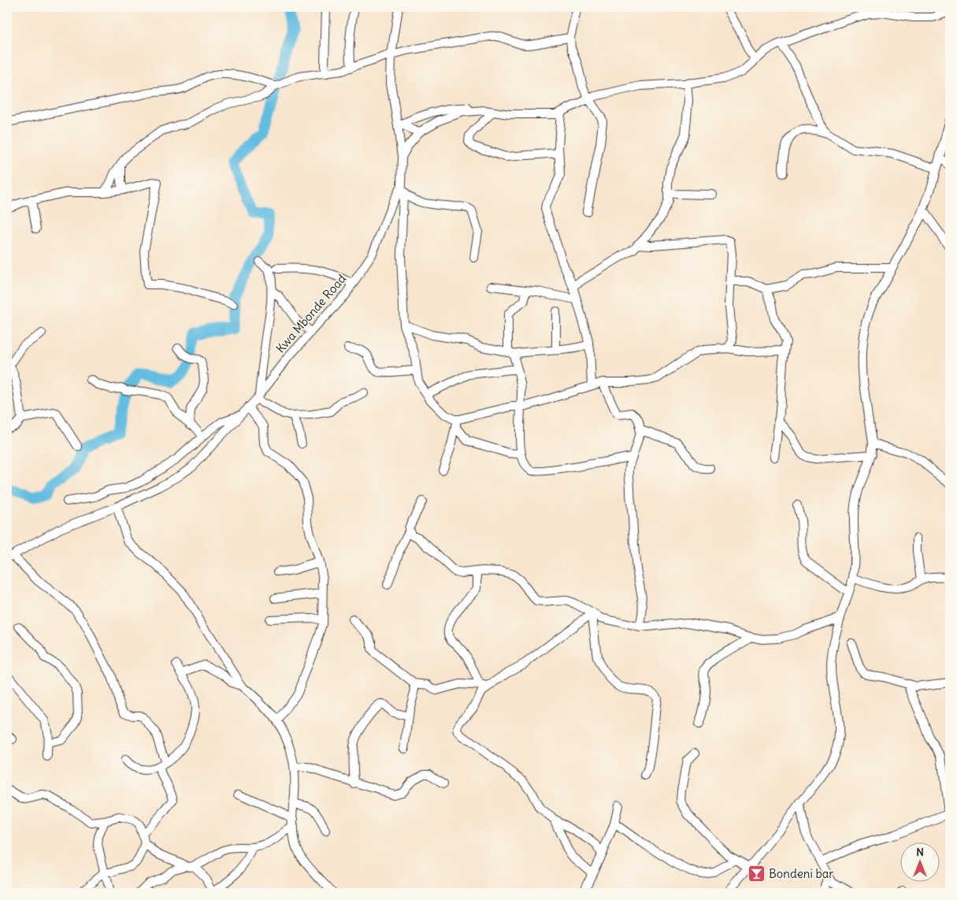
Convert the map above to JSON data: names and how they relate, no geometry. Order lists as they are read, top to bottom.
{
  "streets": {
    "street": ["Kwa Mbonde Road"]
  },
  "places": {
    "bar": ["Bondeni bar"]
  },
  "north": "top"
}
